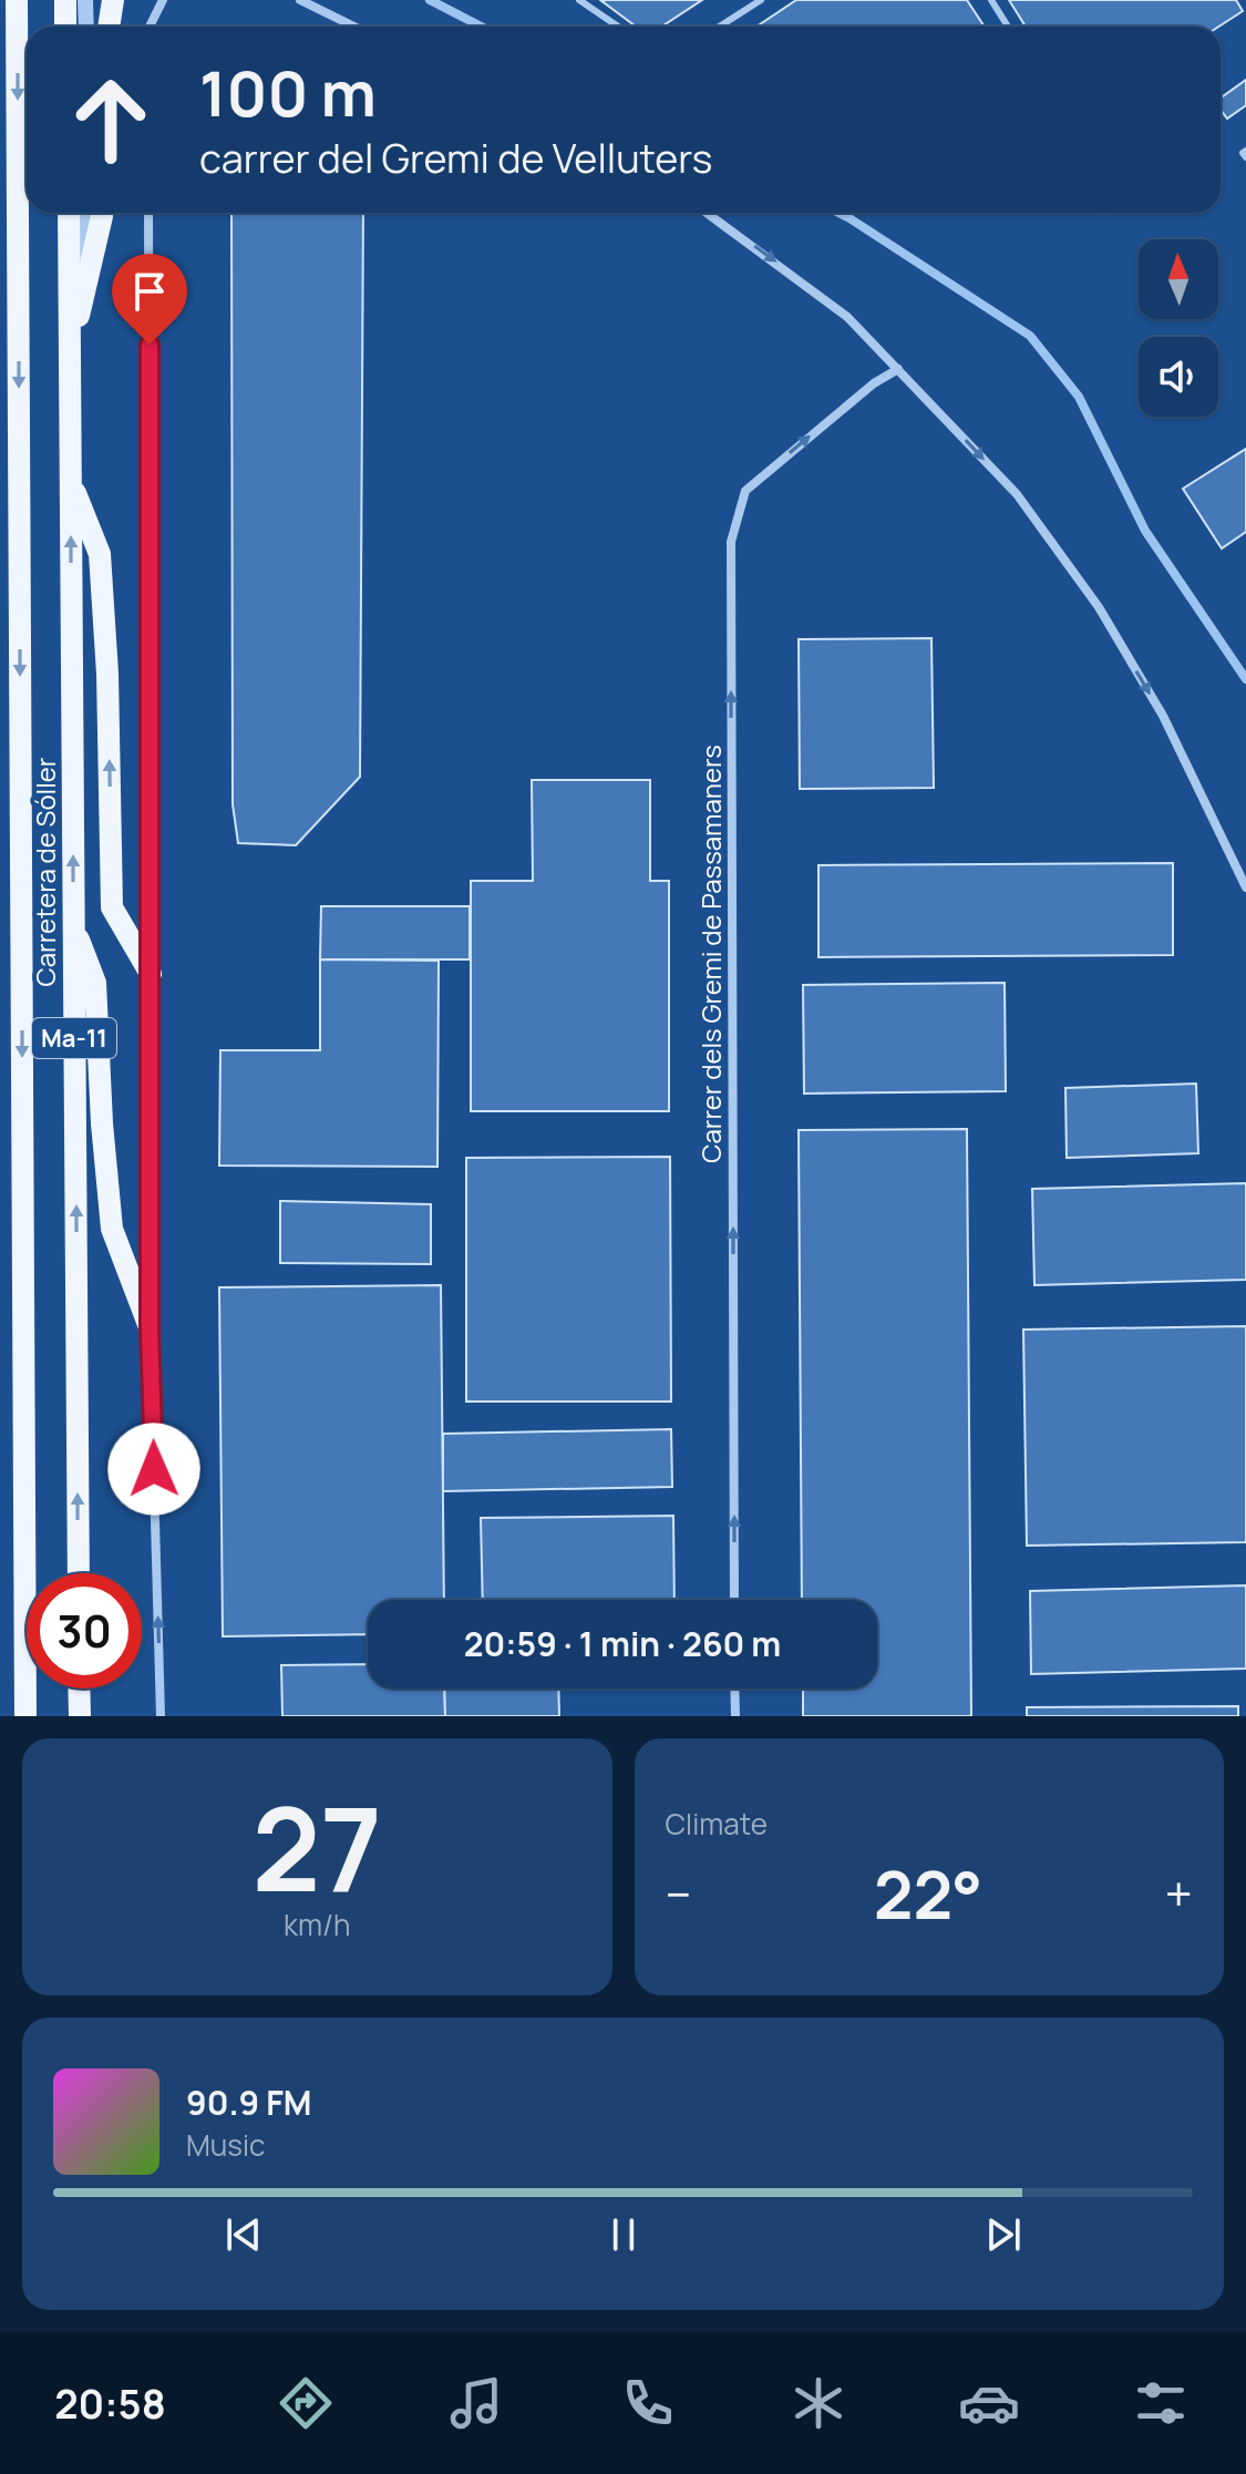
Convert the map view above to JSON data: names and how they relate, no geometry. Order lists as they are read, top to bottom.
{
  "streets": {
    "main road": ["Carretera de Sóller", "Ma-11"],
    "street": ["Carrer dels Gremi de Passamaners"]
  },
  "one_way": ["Carrer dels Gremi de Passamaners"],
  "north": "top",
  "page": {
    "turn": ["100 m", "carrer del Gremi de Velluters"],
    "limit": "30",
    "trip": "20:59 · 1 min · 260 m",
    "tile": [
      ["27", "km/h"],
      "Climate"
    ],
    "heat": ["−", "22°", "+"],
    "song": ["90.9 FM", "Music"],
    "tabs": "20:58"
  }
}
